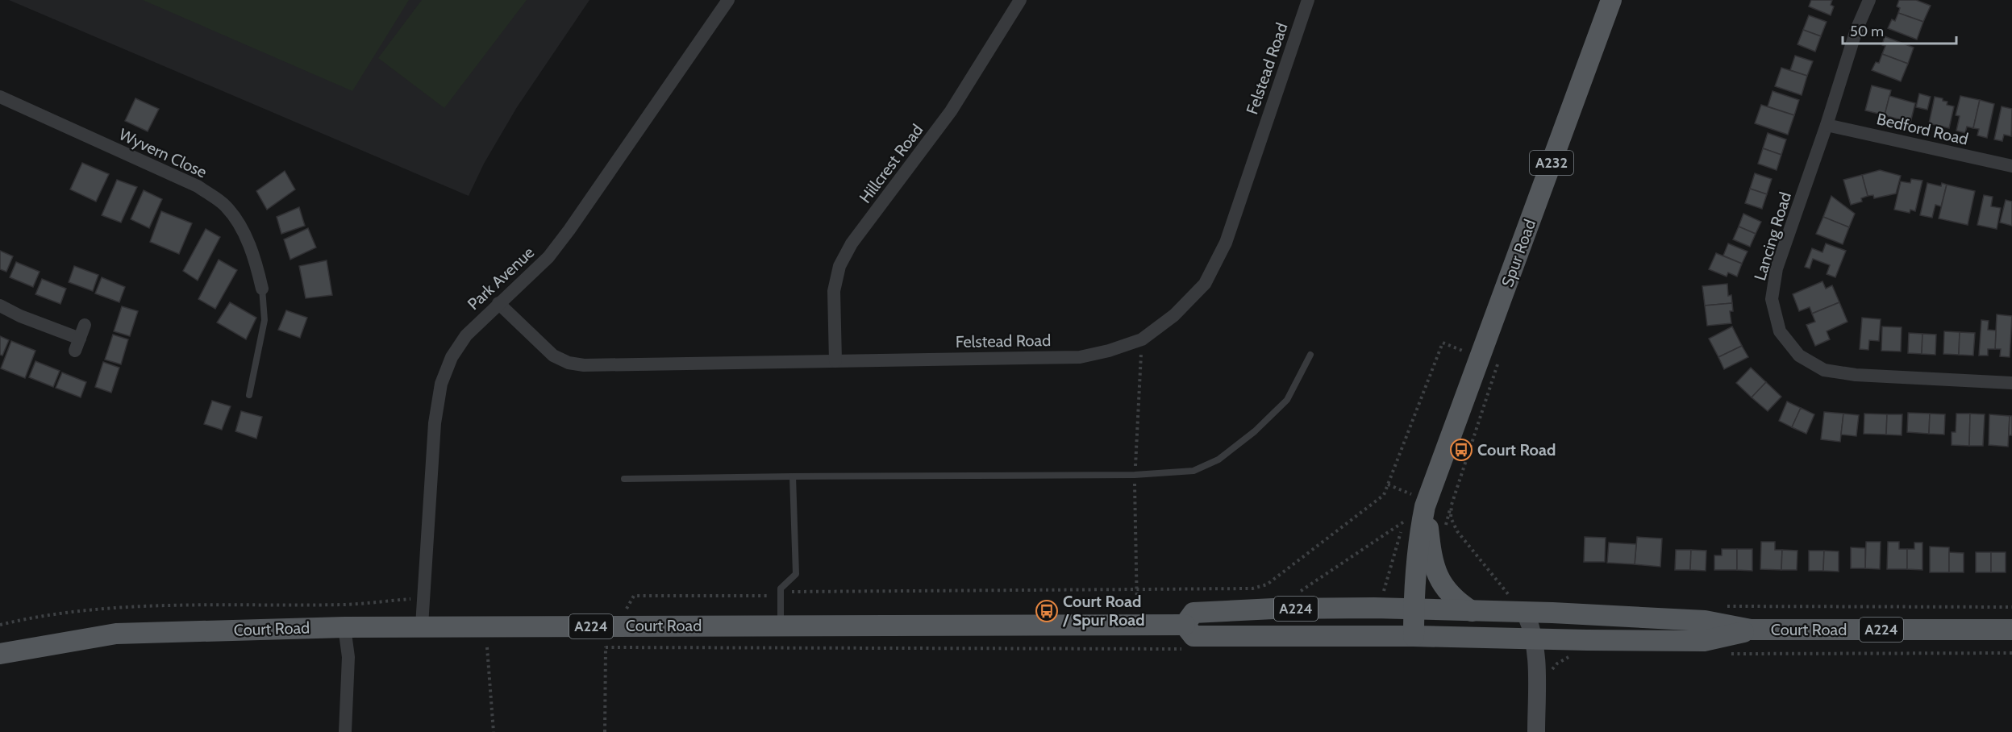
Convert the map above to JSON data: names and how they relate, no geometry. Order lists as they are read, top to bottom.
{
  "streets": {
    "main road": [
      "A232",
      "Spur Road",
      "A224",
      "Court Road"
    ],
    "street": [
      "Felstead Road",
      "Bedford Road",
      "Wyvern Close",
      "Hillcrest Road",
      "Lancing Road",
      "Park Avenue"
    ]
  },
  "crossings": [
    ["Felstead Road", "Hillcrest Road"],
    ["Felstead Road", "Park Avenue"],
    ["Bedford Road", "Lancing Road"],
    ["Spur Road", "Court Road"],
    ["Park Avenue", "Court Road"]
  ],
  "places": {
    "bus stop": ["Court Road", "Court Road / Spur Road"]
  },
  "scale_bar": "50 m"
}
